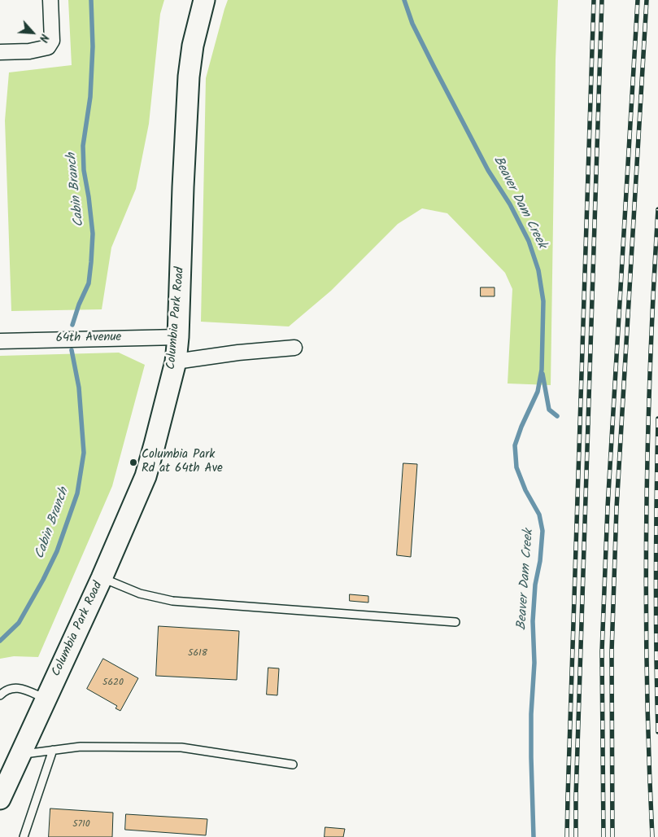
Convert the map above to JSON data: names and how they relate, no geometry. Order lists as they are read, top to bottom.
{
  "streets": {
    "street": ["Columbia Park Road", "64th Avenue"]
  },
  "crossings": [
    ["Columbia Park Road", "64th Avenue"]
  ],
  "water": ["Cabin Branch", "Beaver Dam Creek"],
  "places": ["Columbia Park Rd at 64th Ave"],
  "house_numbers": ["5618", "5620", "5710"],
  "north": "bottom right"
}
